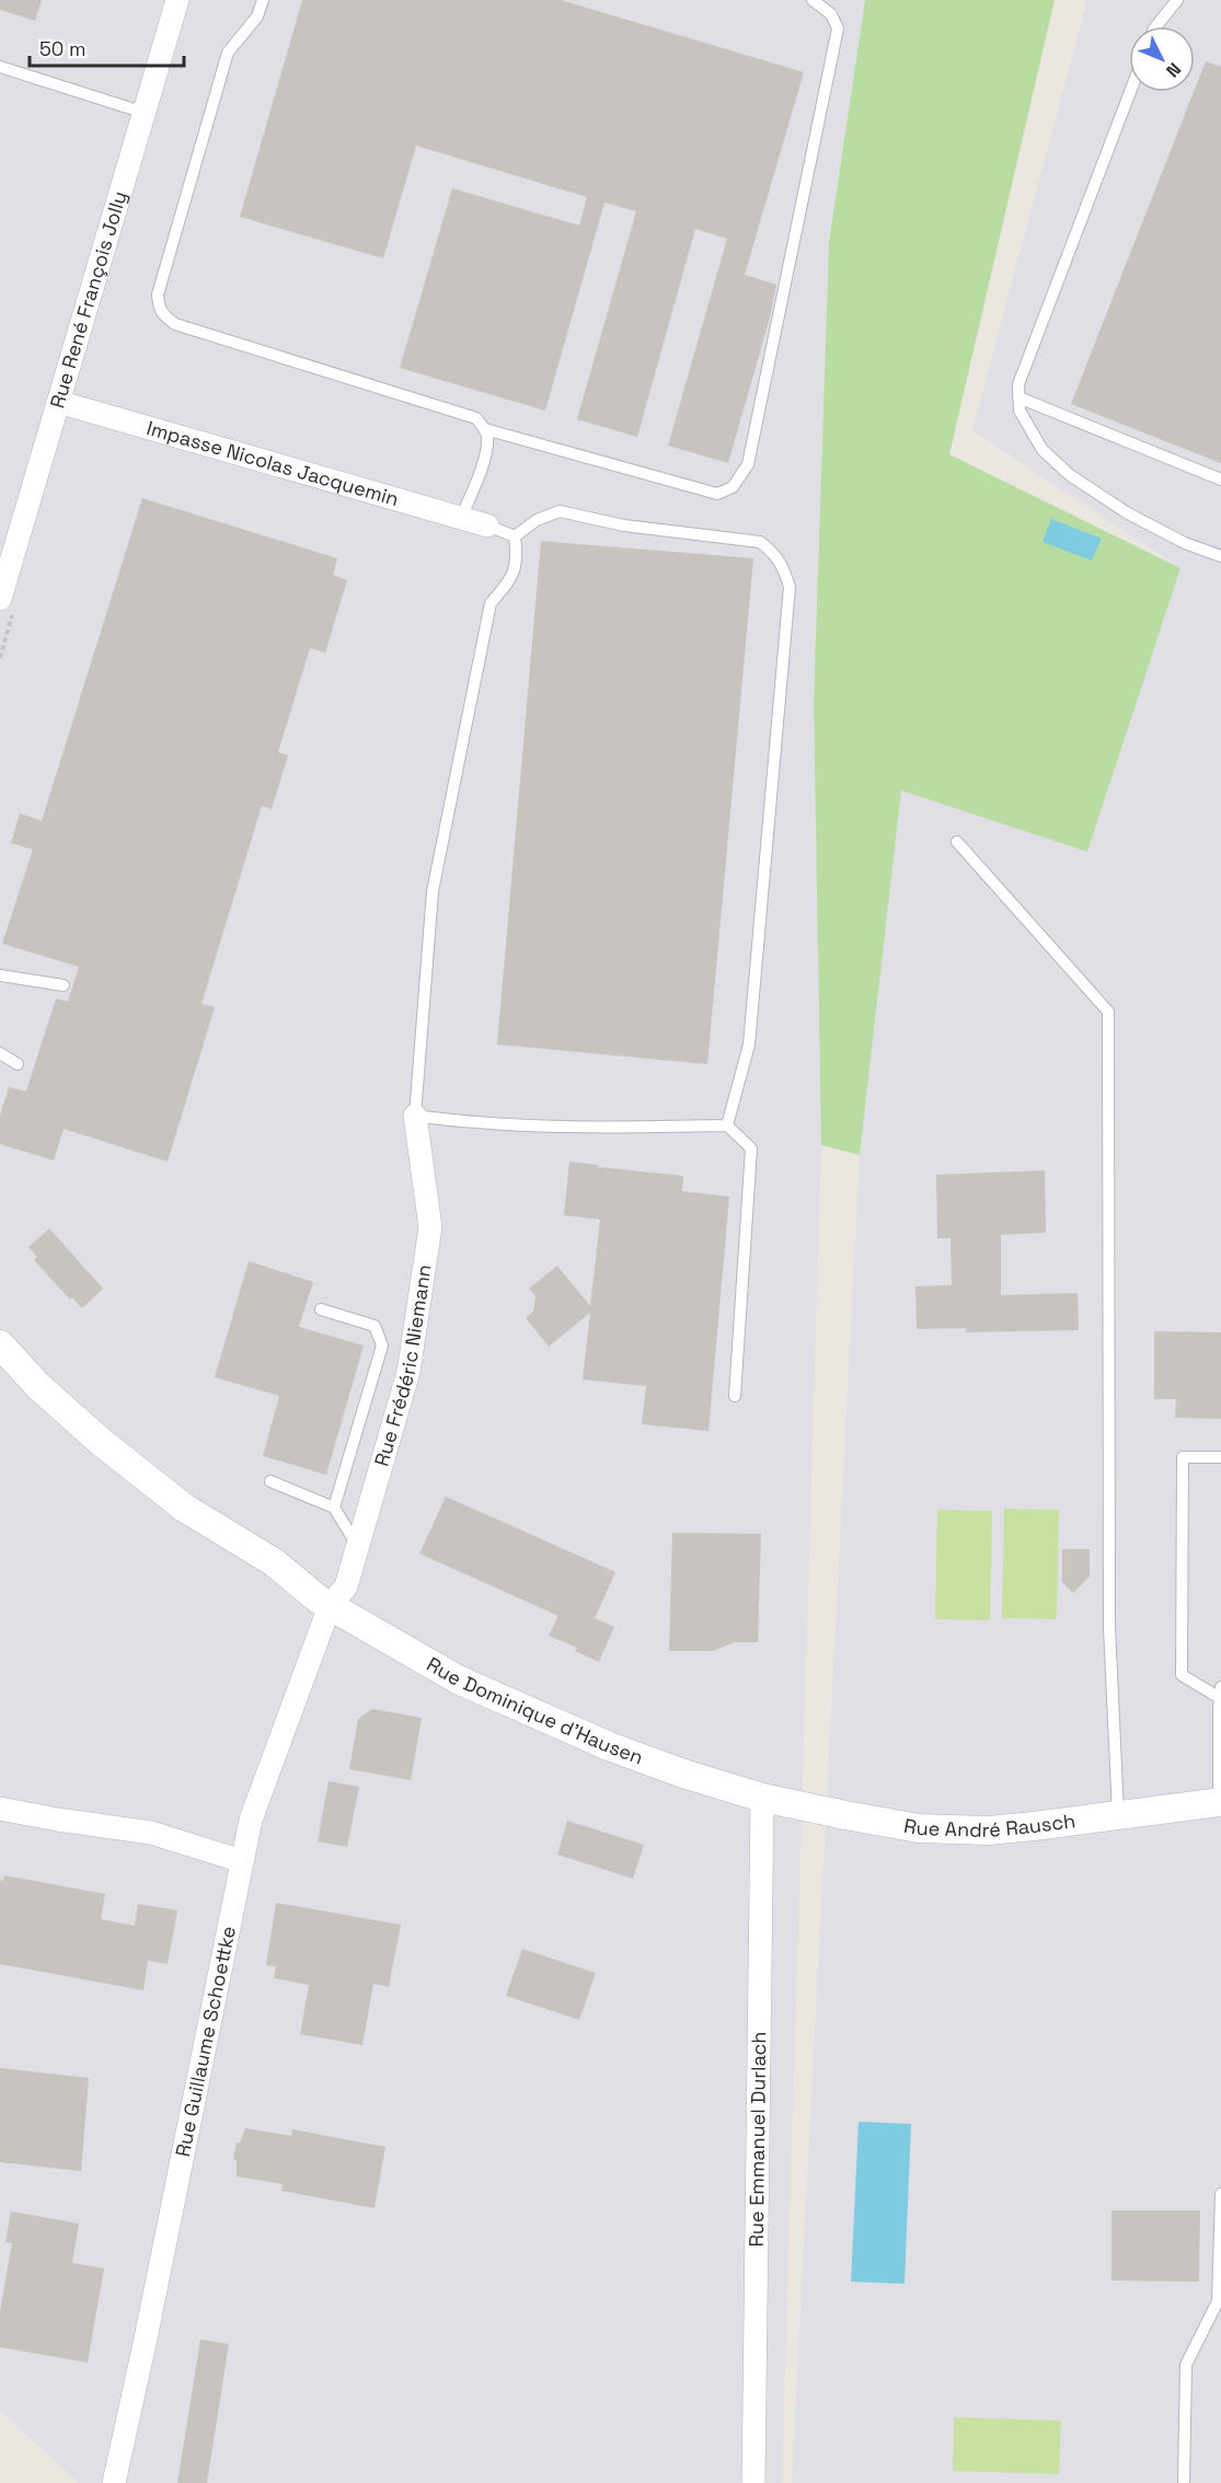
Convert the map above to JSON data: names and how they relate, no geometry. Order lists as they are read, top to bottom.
{
  "streets": {
    "street": [
      "Rue René François Jolly",
      "Impasse Nicolas Jacquemin",
      "Rue Frédéric Niemann",
      "Rue Dominique d'Hausen",
      "Rue André Rausch",
      "Rue Guillaume Schoettke",
      "Rue Emmanuel Durlach"
    ]
  },
  "crossings": [
    ["Rue René François Jolly", "Impasse Nicolas Jacquemin"],
    ["Rue Frédéric Niemann", "Rue Dominique d'Hausen"],
    ["Rue Frédéric Niemann", "Rue Guillaume Schoettke"],
    ["Rue Dominique d'Hausen", "Rue André Rausch"],
    ["Rue Dominique d'Hausen", "Rue Guillaume Schoettke"],
    ["Rue Dominique d'Hausen", "Rue Emmanuel Durlach"],
    ["Rue André Rausch", "Rue Emmanuel Durlach"]
  ],
  "scale_bar": "50 m",
  "north": "bottom right"
}
